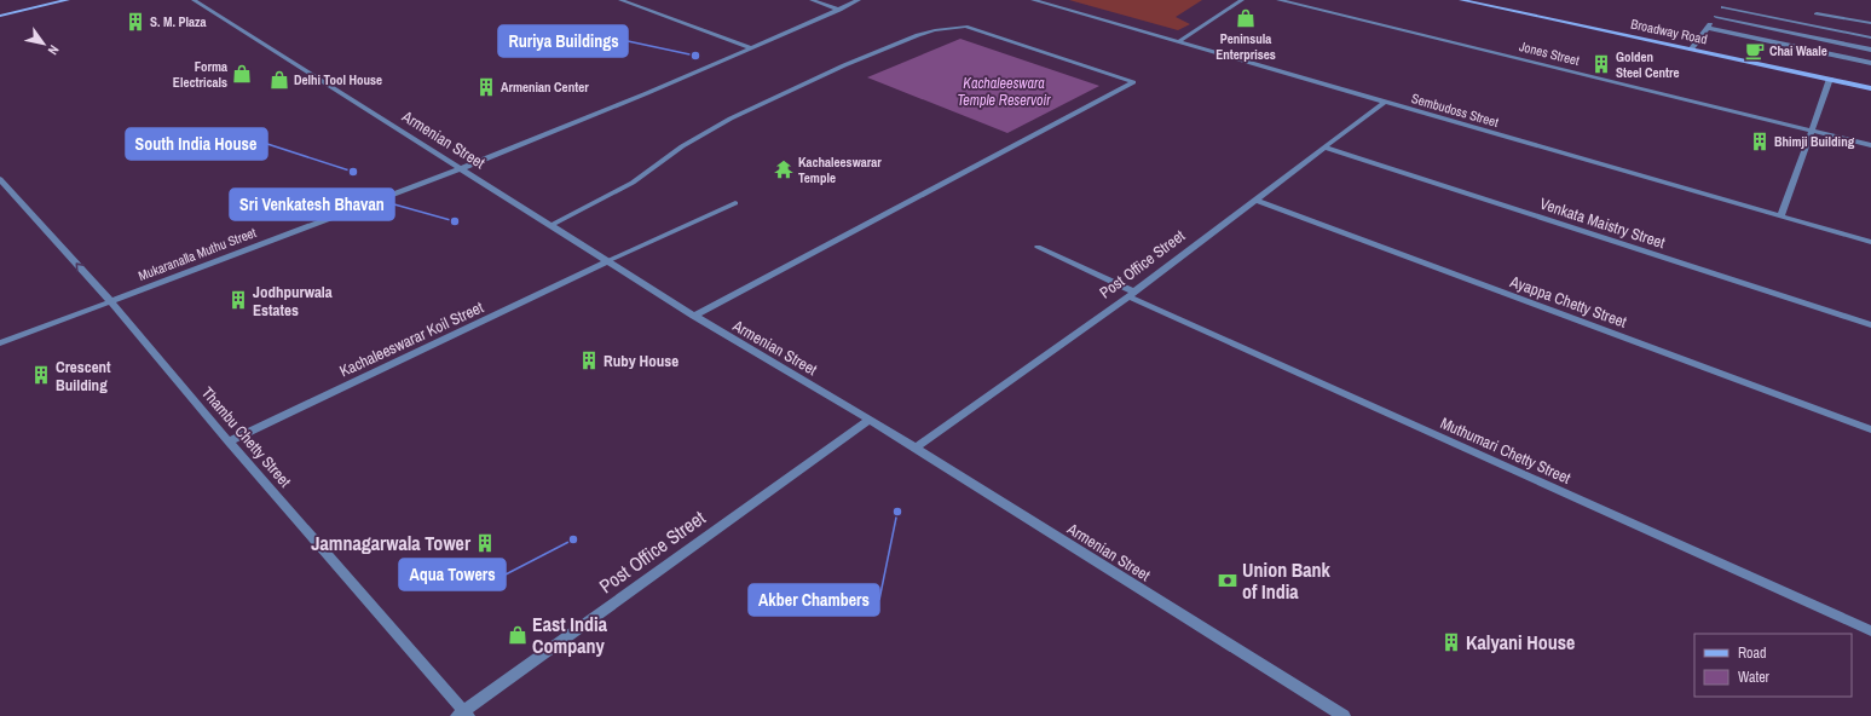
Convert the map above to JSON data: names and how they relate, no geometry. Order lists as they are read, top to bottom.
{
  "streets": {
    "main road": ["Broadway Road"],
    "street": [
      "Jones Street",
      "Sembudoss Street",
      "Armenian Street",
      "Venkata Maistry Street",
      "Mukaranalla Muthu Street",
      "Post Office Street",
      "Ayappa Chetty Street",
      "Kachaleeswarar Koil Street",
      "Thambu Chetty Street",
      "Muthumari Chetty Street"
    ]
  },
  "crossings": [
    ["Sembudoss Street", "Post Office Street"],
    ["Armenian Street", "Mukaranalla Muthu Street"],
    ["Armenian Street", "Post Office Street"],
    ["Armenian Street", "Kachaleeswarar Koil Street"],
    ["Venkata Maistry Street", "Post Office Street"],
    ["Mukaranalla Muthu Street", "Thambu Chetty Street"],
    ["Post Office Street", "Ayappa Chetty Street"],
    ["Post Office Street", "Thambu Chetty Street"],
    ["Post Office Street", "Muthumari Chetty Street"],
    ["Kachaleeswarar Koil Street", "Thambu Chetty Street"]
  ],
  "water": ["Kachaleeswara Temple Reservoir"],
  "places": {
    "shop": [
      "Peninsula Enterprises",
      "Forma Electricals",
      "Delhi Tool House",
      "East India Company"
    ],
    "building": [
      "S. M. Plaza",
      "Golden Steel Centre",
      "Armenian Center",
      "Bhimji Building",
      "Jodhpurwala Estates",
      "Ruby House",
      "Crescent Building",
      "Jamnagarwala Tower",
      "Kalyani House"
    ],
    "cafe": ["Chai Waale"],
    "other": [
      "Ruriya Buildings",
      "South India House",
      "Sri Venkatesh Bhavan",
      "Akber Chambers",
      "Aqua Towers"
    ],
    "temple": ["Kachaleeswarar Temple"],
    "bank": ["Union Bank of India"]
  },
  "legend": ["Road", "Water"],
  "north": "bottom right"
}
